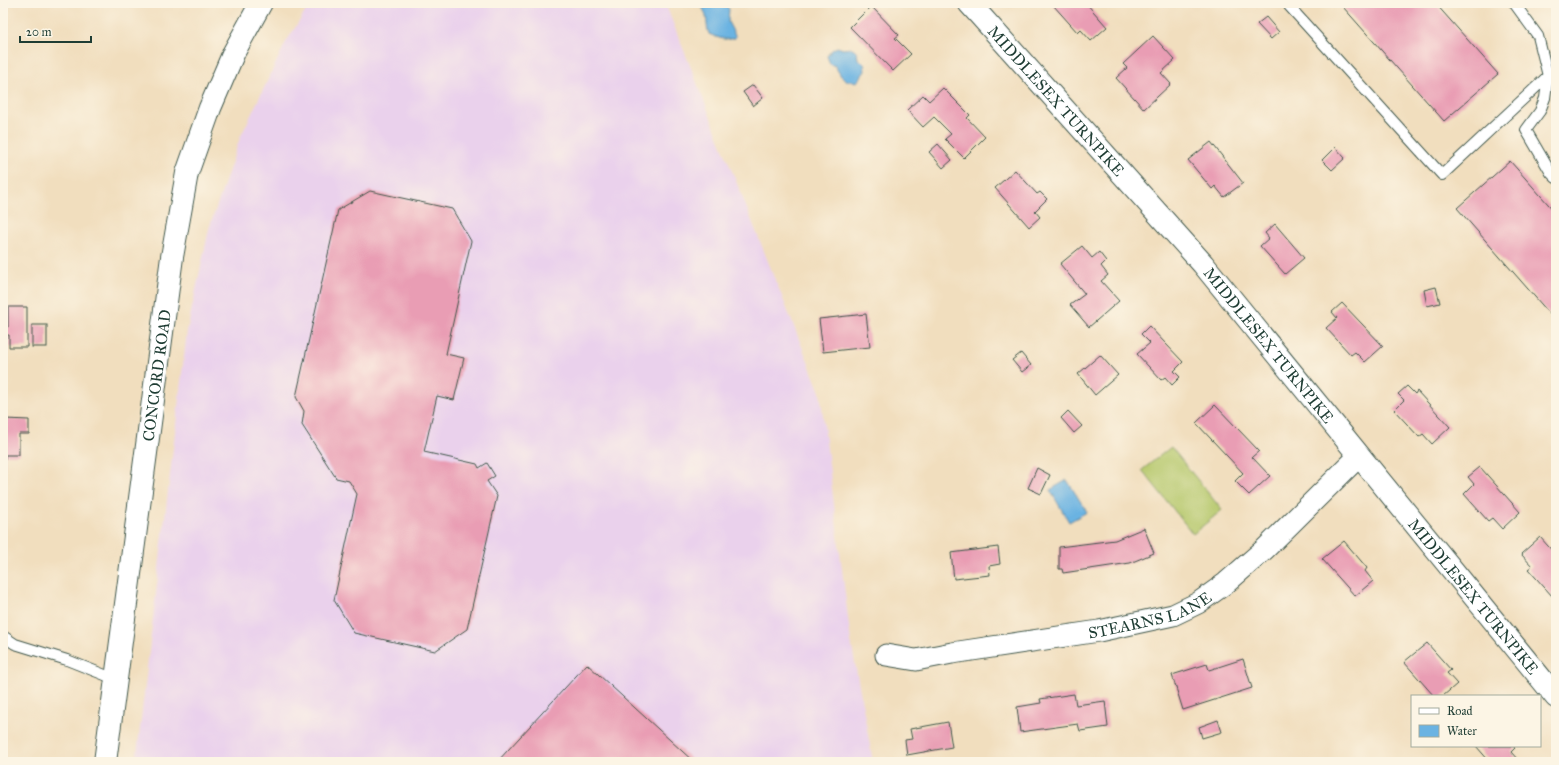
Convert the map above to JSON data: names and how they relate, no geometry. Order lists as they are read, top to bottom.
{
  "streets": {
    "main road": ["MIDDLESEX TURNPIKE", "CONCORD ROAD"],
    "street": ["STEARNS LANE"]
  },
  "crossings": [
    ["MIDDLESEX TURNPIKE", "STEARNS LANE"]
  ],
  "legend": ["Road", "Water"],
  "scale_bar": "20 m"
}
